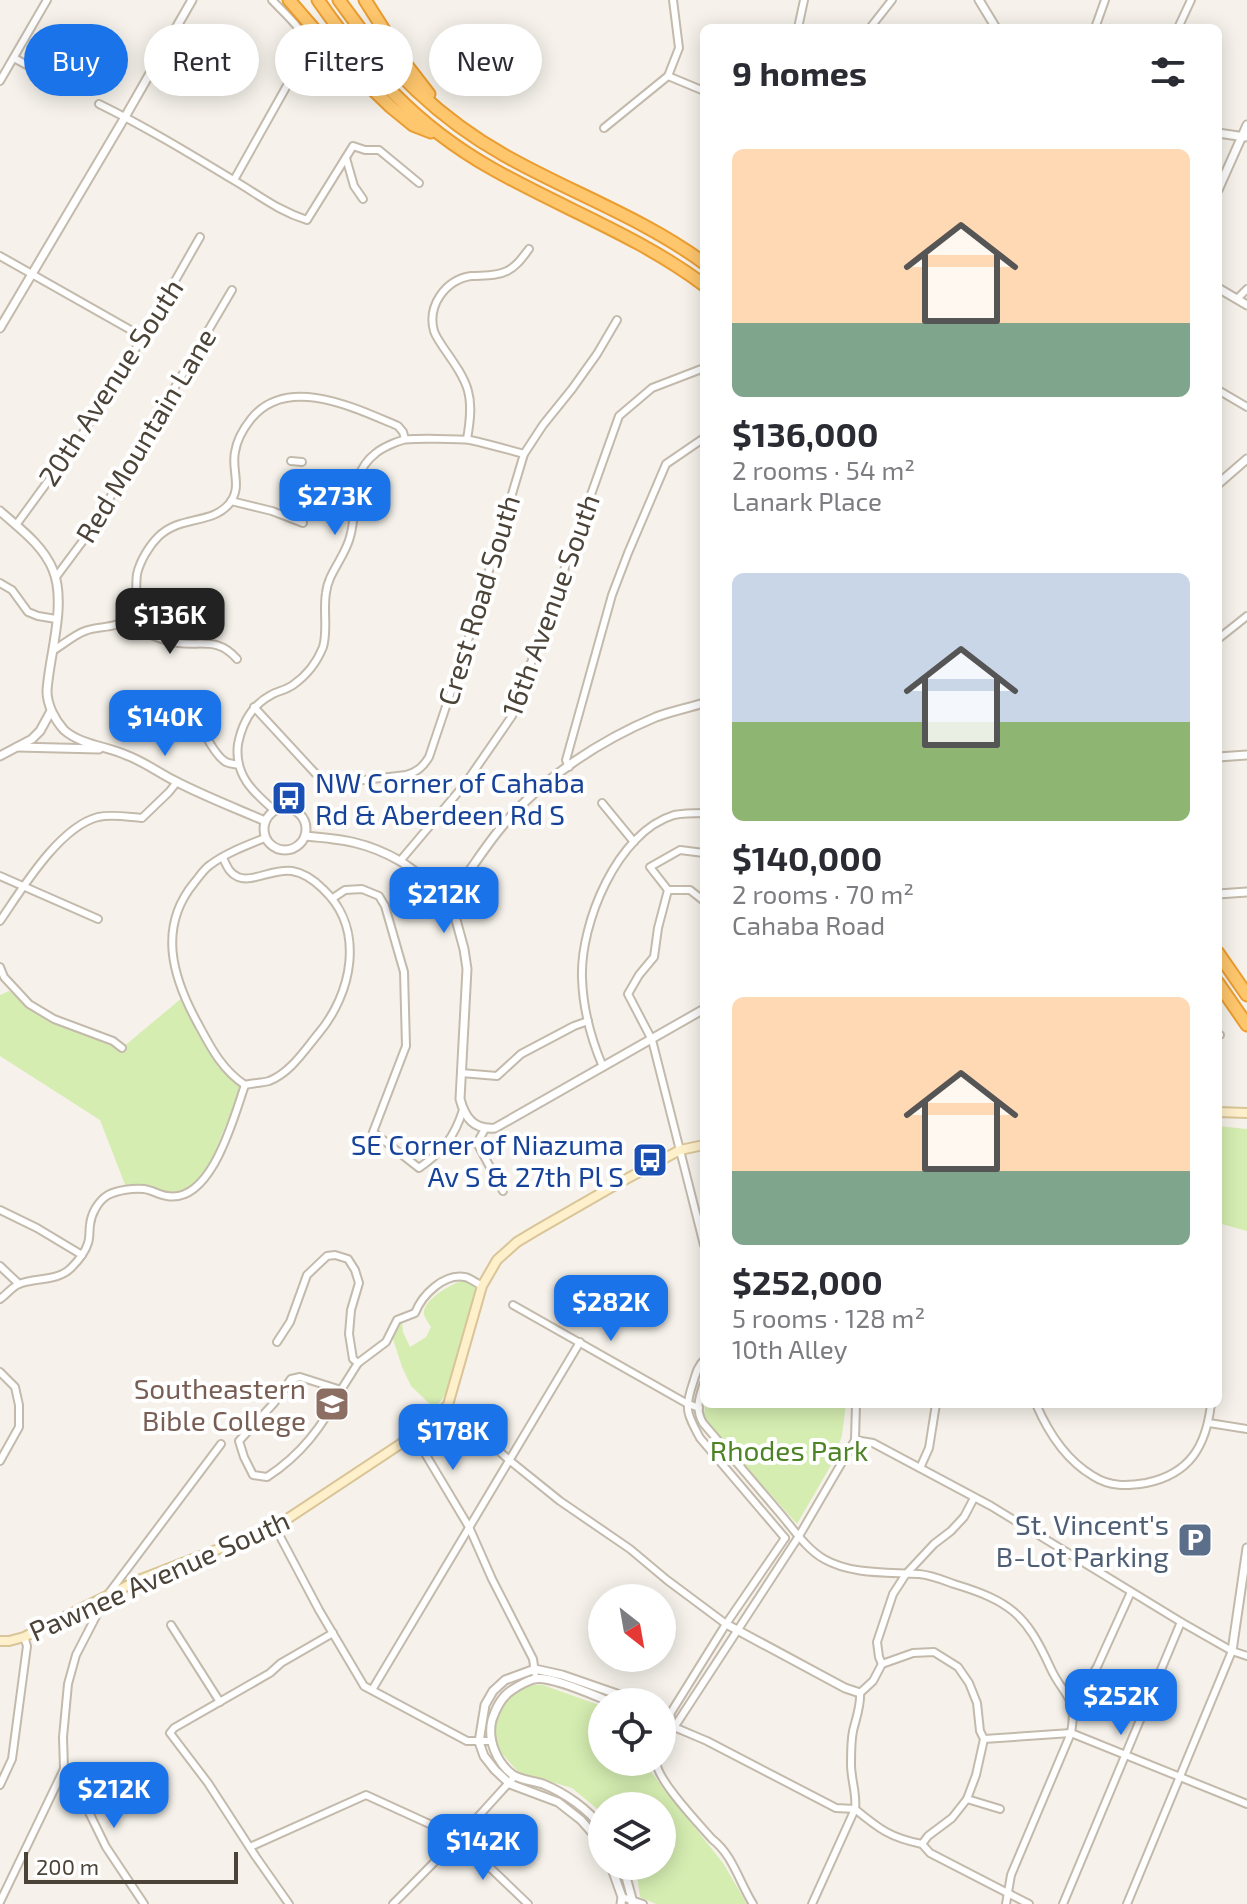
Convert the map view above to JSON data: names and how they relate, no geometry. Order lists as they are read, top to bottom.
{
  "streets": {
    "main road": ["Pawnee Avenue South"],
    "street": [
      "20th Avenue South",
      "Red Mountain Lane",
      "Crest Road South",
      "16th Avenue South"
    ]
  },
  "parks": ["Rhodes Park"],
  "places": {
    "bus stop": ["NW Corner of Cahaba Rd & Aberdeen Rd S", "SE Corner of Niazuma Av S & 27th Pl S"],
    "school or university": ["Southeastern Bible College"],
    "parking": ["St. Vincent's B-Lot Parking"]
  },
  "scale_bar": "200 m",
  "north": "bottom right",
  "page": {
    "chip": [
      "Buy",
      "Rent",
      "Filters",
      "New"
    ],
    "heading": "9 homes",
    "list": [
      {
        "name": "$136,000",
        "note": "2 rooms · 54 m² · Lanark Place"
      },
      {
        "name": "$140,000",
        "note": "2 rooms · 70 m² · Cahaba Road"
      },
      {
        "name": "$252,000",
        "note": "5 rooms · 128 m² · 10th Alley"
      }
    ],
    "price": [
      "$273K",
      "$136K",
      "$140K",
      "$212K",
      "$282K",
      "$178K",
      "$252K",
      "$212K",
      "$142K"
    ],
    "scale": "200 m"
  }
}
